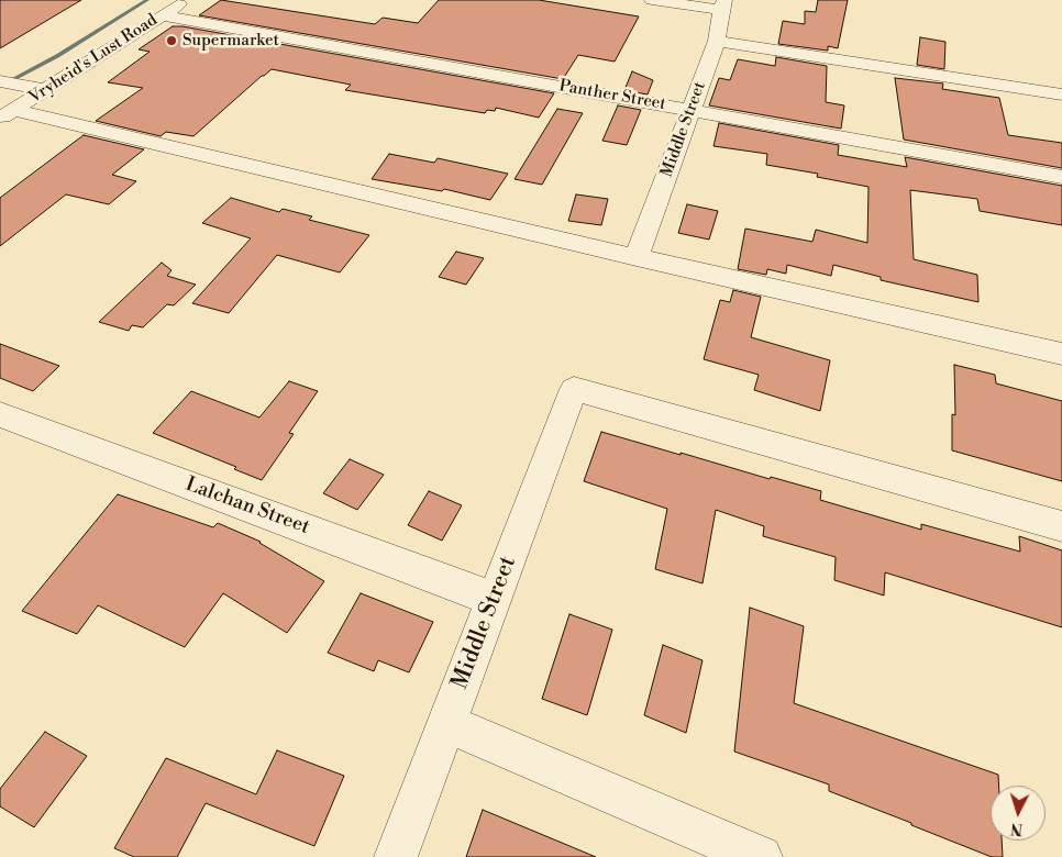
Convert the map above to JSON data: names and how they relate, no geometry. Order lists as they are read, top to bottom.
{
  "streets": {
    "street": [
      "Vryheid's Lust Road",
      "Panther Street",
      "Middle Street",
      "Lalchan Street"
    ]
  },
  "crossings": [
    ["Vryheid's Lust Road", "Panther Street"],
    ["Panther Street", "Middle Street"],
    ["Middle Street", "Lalchan Street"]
  ],
  "places": ["Supermarket"],
  "north": "bottom"
}
